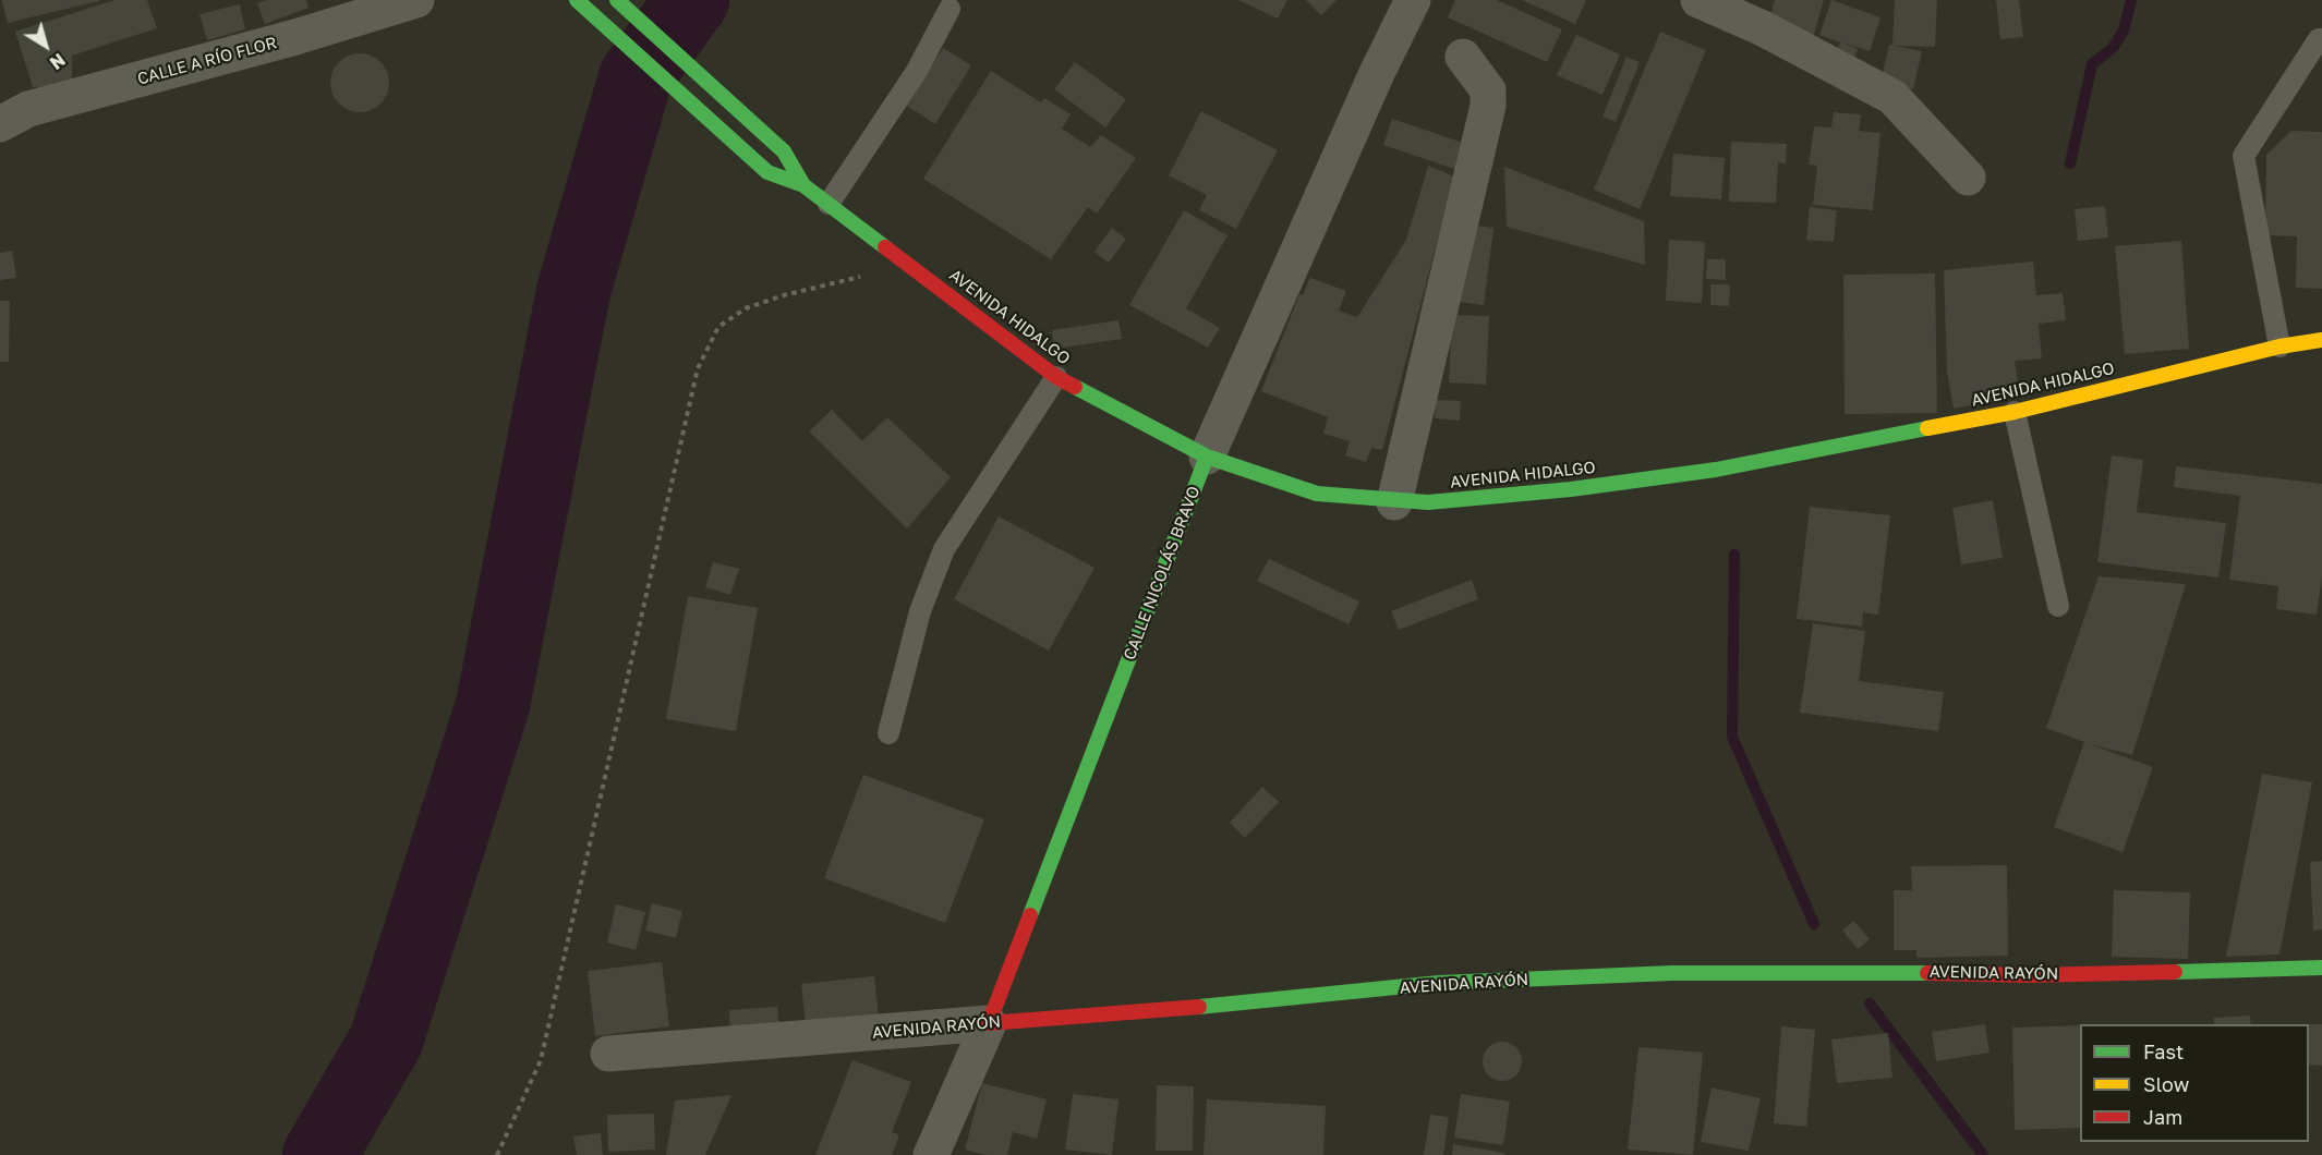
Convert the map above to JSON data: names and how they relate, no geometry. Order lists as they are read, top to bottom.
{
  "streets": {
    "main road": ["AVENIDA HIDALGO", "CALLE NICOLÁS BRAVO", "AVENIDA RAYÓN"],
    "street": ["CALLE A RÍO FLOR"]
  },
  "crossings": [
    ["AVENIDA HIDALGO", "CALLE NICOLÁS BRAVO"],
    ["CALLE NICOLÁS BRAVO", "AVENIDA RAYÓN"]
  ],
  "legend": ["Fast", "Slow", "Jam"],
  "north": "bottom right"
}
